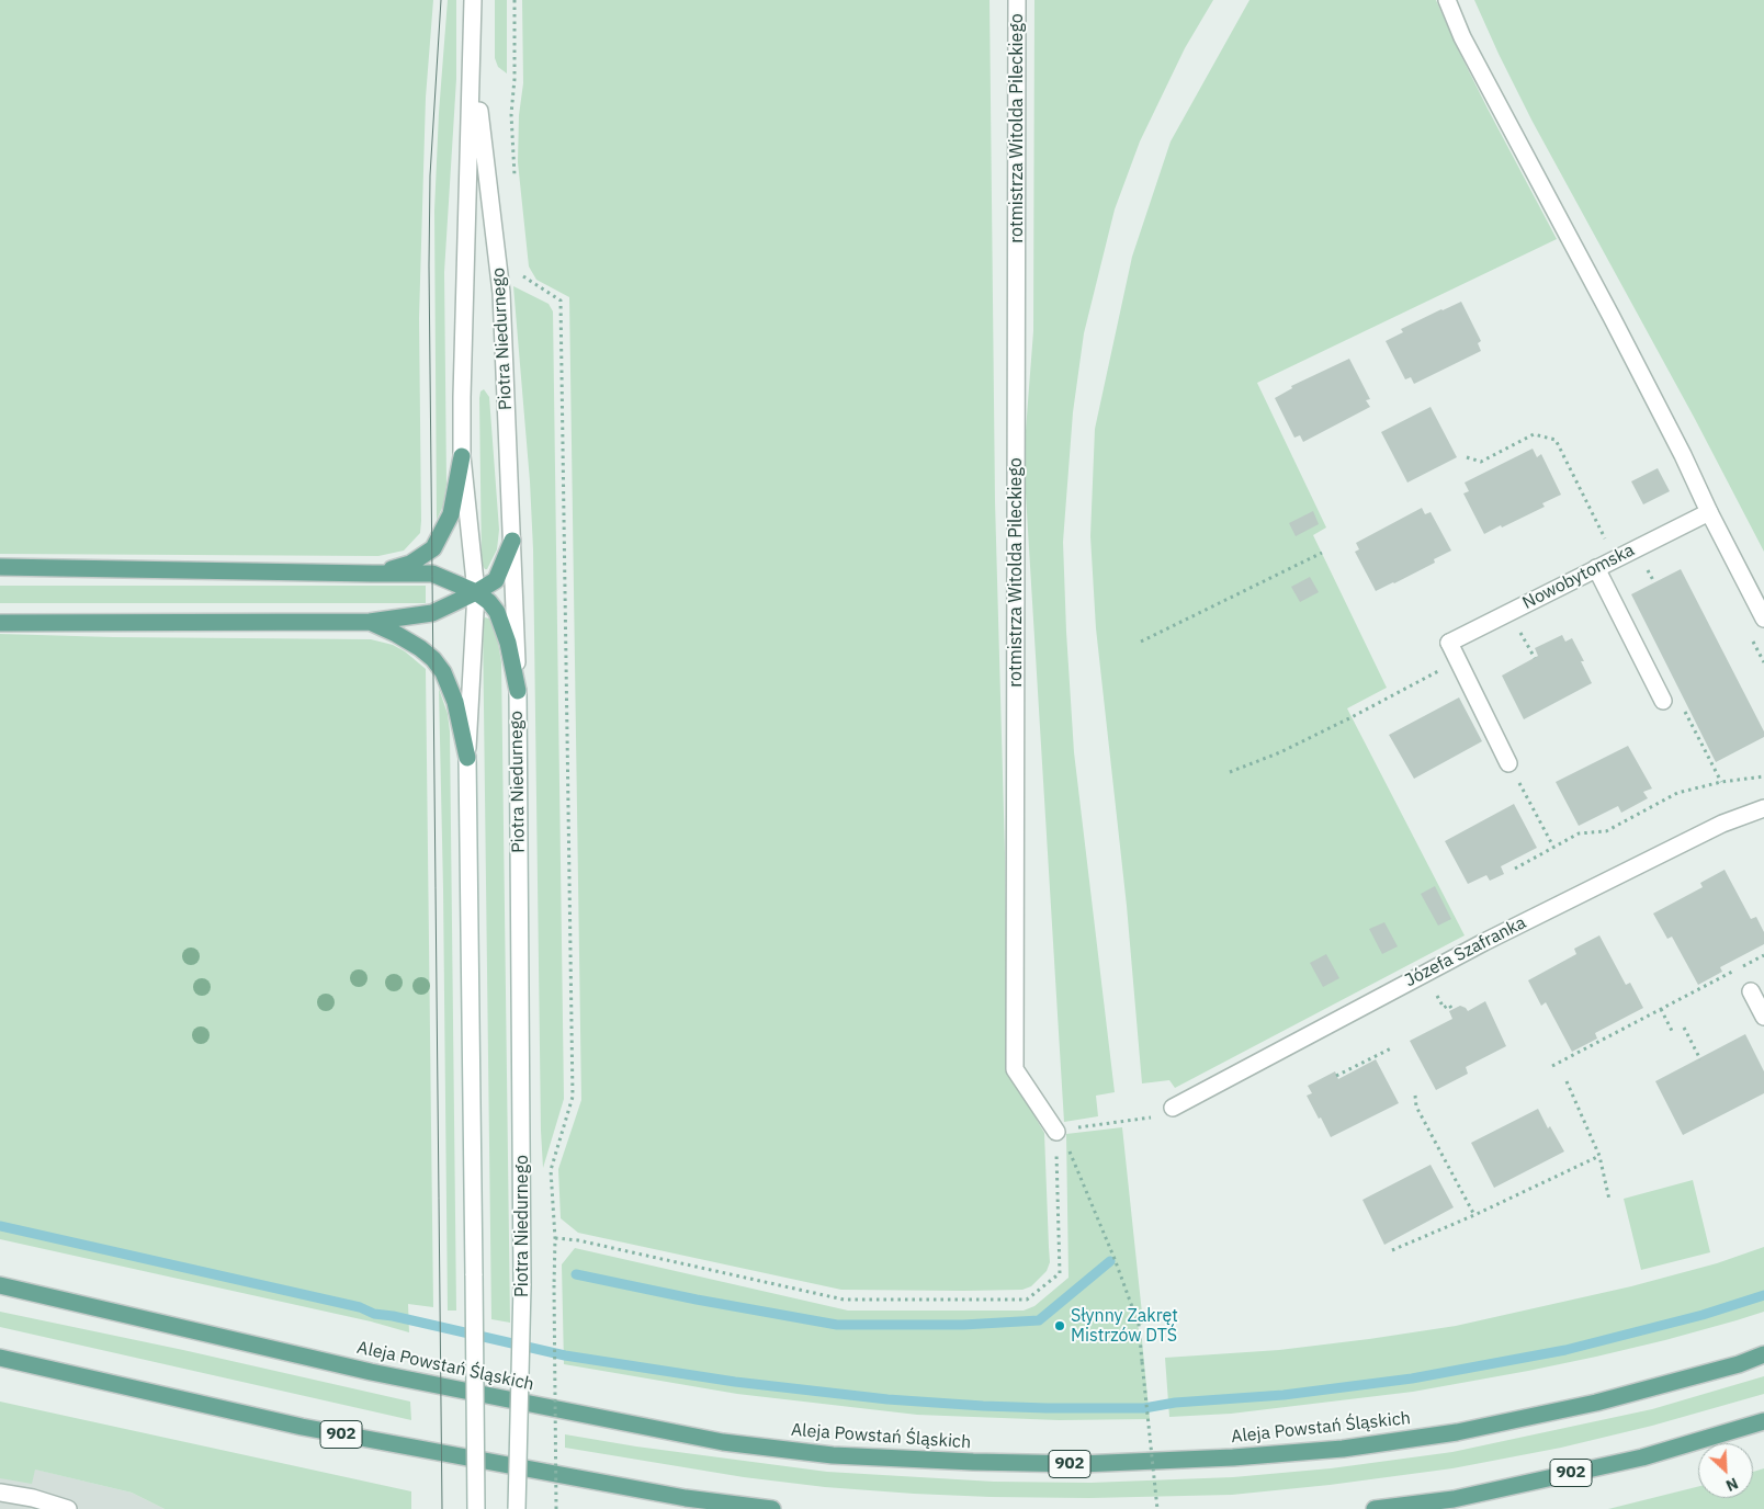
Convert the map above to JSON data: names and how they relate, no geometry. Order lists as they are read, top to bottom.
{
  "streets": {
    "main road": ["Aleja Powstań Śląskich", "902"],
    "street": [
      "rotmistrza Witolda Pileckiego",
      "Piotra Niedurnego",
      "Nowobytomska",
      "Józefa Szafranka"
    ]
  },
  "places": ["Słynny Zakręt Mistrzów DTŚ"],
  "north": "bottom right"
}
